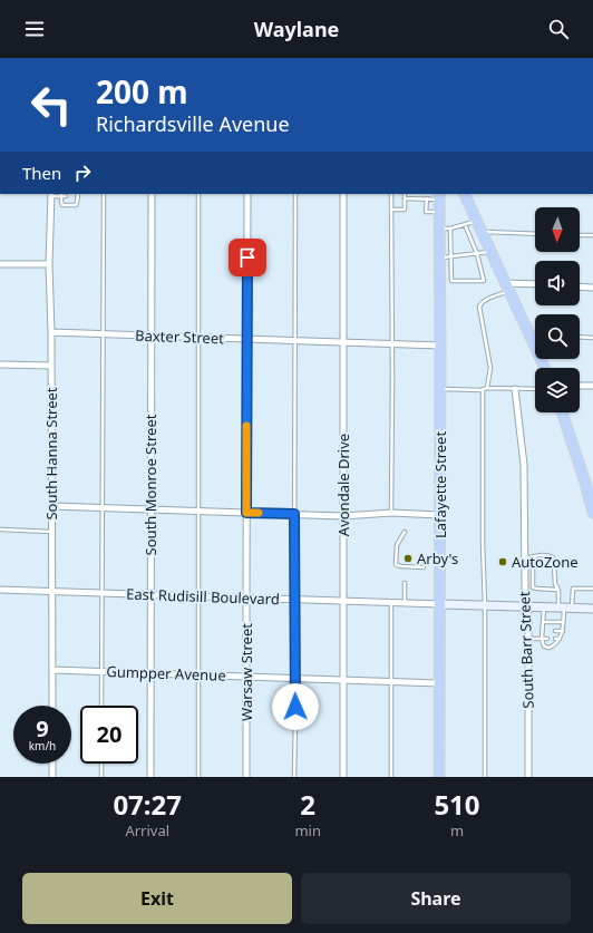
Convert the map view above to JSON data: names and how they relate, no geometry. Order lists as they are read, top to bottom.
{
  "streets": {
    "highway": ["Lafayette Street"],
    "street": [
      "Baxter Street",
      "South Hanna Street",
      "South Monroe Street",
      "Avondale Drive",
      "East Rudisill Boulevard",
      "South Barr Street",
      "Warsaw Street",
      "Gumpper Avenue"
    ]
  },
  "crossings": [
    ["Baxter Street", "South Hanna Street"],
    ["Baxter Street", "South Monroe Street"],
    ["Baxter Street", "Avondale Drive"],
    ["Baxter Street", "Lafayette Street"],
    ["Baxter Street", "Warsaw Street"],
    ["South Hanna Street", "East Rudisill Boulevard"],
    ["South Hanna Street", "Gumpper Avenue"],
    ["South Monroe Street", "East Rudisill Boulevard"],
    ["South Monroe Street", "Gumpper Avenue"],
    ["Avondale Drive", "East Rudisill Boulevard"],
    ["Avondale Drive", "Gumpper Avenue"],
    ["Lafayette Street", "East Rudisill Boulevard"],
    ["Lafayette Street", "Gumpper Avenue"],
    ["East Rudisill Boulevard", "South Barr Street"],
    ["East Rudisill Boulevard", "Warsaw Street"],
    ["Warsaw Street", "Gumpper Avenue"]
  ],
  "places": ["Arby's", "AutoZone"],
  "north": "bottom",
  "page": {
    "header": "Waylane",
    "turn": ["200 m", "Richardsville Avenue"],
    "then": "Then",
    "speed": "9 km/h",
    "limit": "20",
    "eta": [
      "07:27",
      "Arrival",
      "2",
      "min",
      "510",
      "m"
    ],
    "buttons": ["Exit", "Share"]
  }
}
